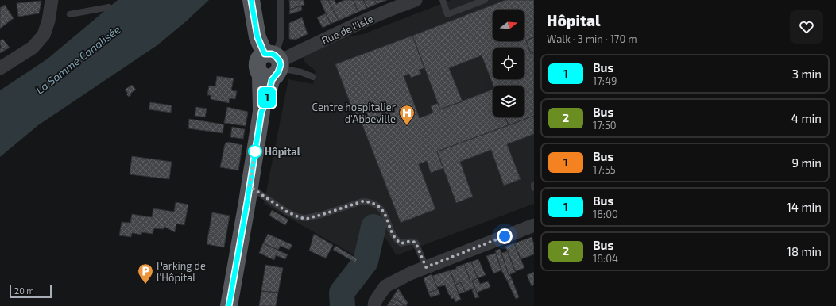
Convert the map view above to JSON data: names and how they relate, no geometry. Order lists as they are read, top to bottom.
{
  "streets": {
    "street": ["Rue de l'Isle"]
  },
  "water": ["La Somme Canalisée"],
  "places": {
    "hospital": ["Centre hospitalier d'Abbeville"],
    "other": ["Hôpital"],
    "parking": ["Parking de l'Hôpital"]
  },
  "lines": ["bus line 1"],
  "scale_bar": "20 m",
  "north": "right",
  "page": {
    "on_map": "1",
    "heading": ["Hôpital", "Walk · 3 min · 170 m"],
    "list": [
      {
        "mark": "1",
        "name": "Bus",
        "note": "17:49",
        "value": "3 min"
      },
      {
        "mark": "2",
        "name": "Bus",
        "note": "17:50",
        "value": "4 min"
      },
      {
        "mark": "1",
        "name": "Bus",
        "note": "17:55",
        "value": "9 min"
      },
      {
        "mark": "1",
        "name": "Bus",
        "note": "18:00",
        "value": "14 min"
      },
      {
        "mark": "2",
        "name": "Bus",
        "note": "18:04",
        "value": "18 min"
      }
    ],
    "scale": "20 m"
  }
}
